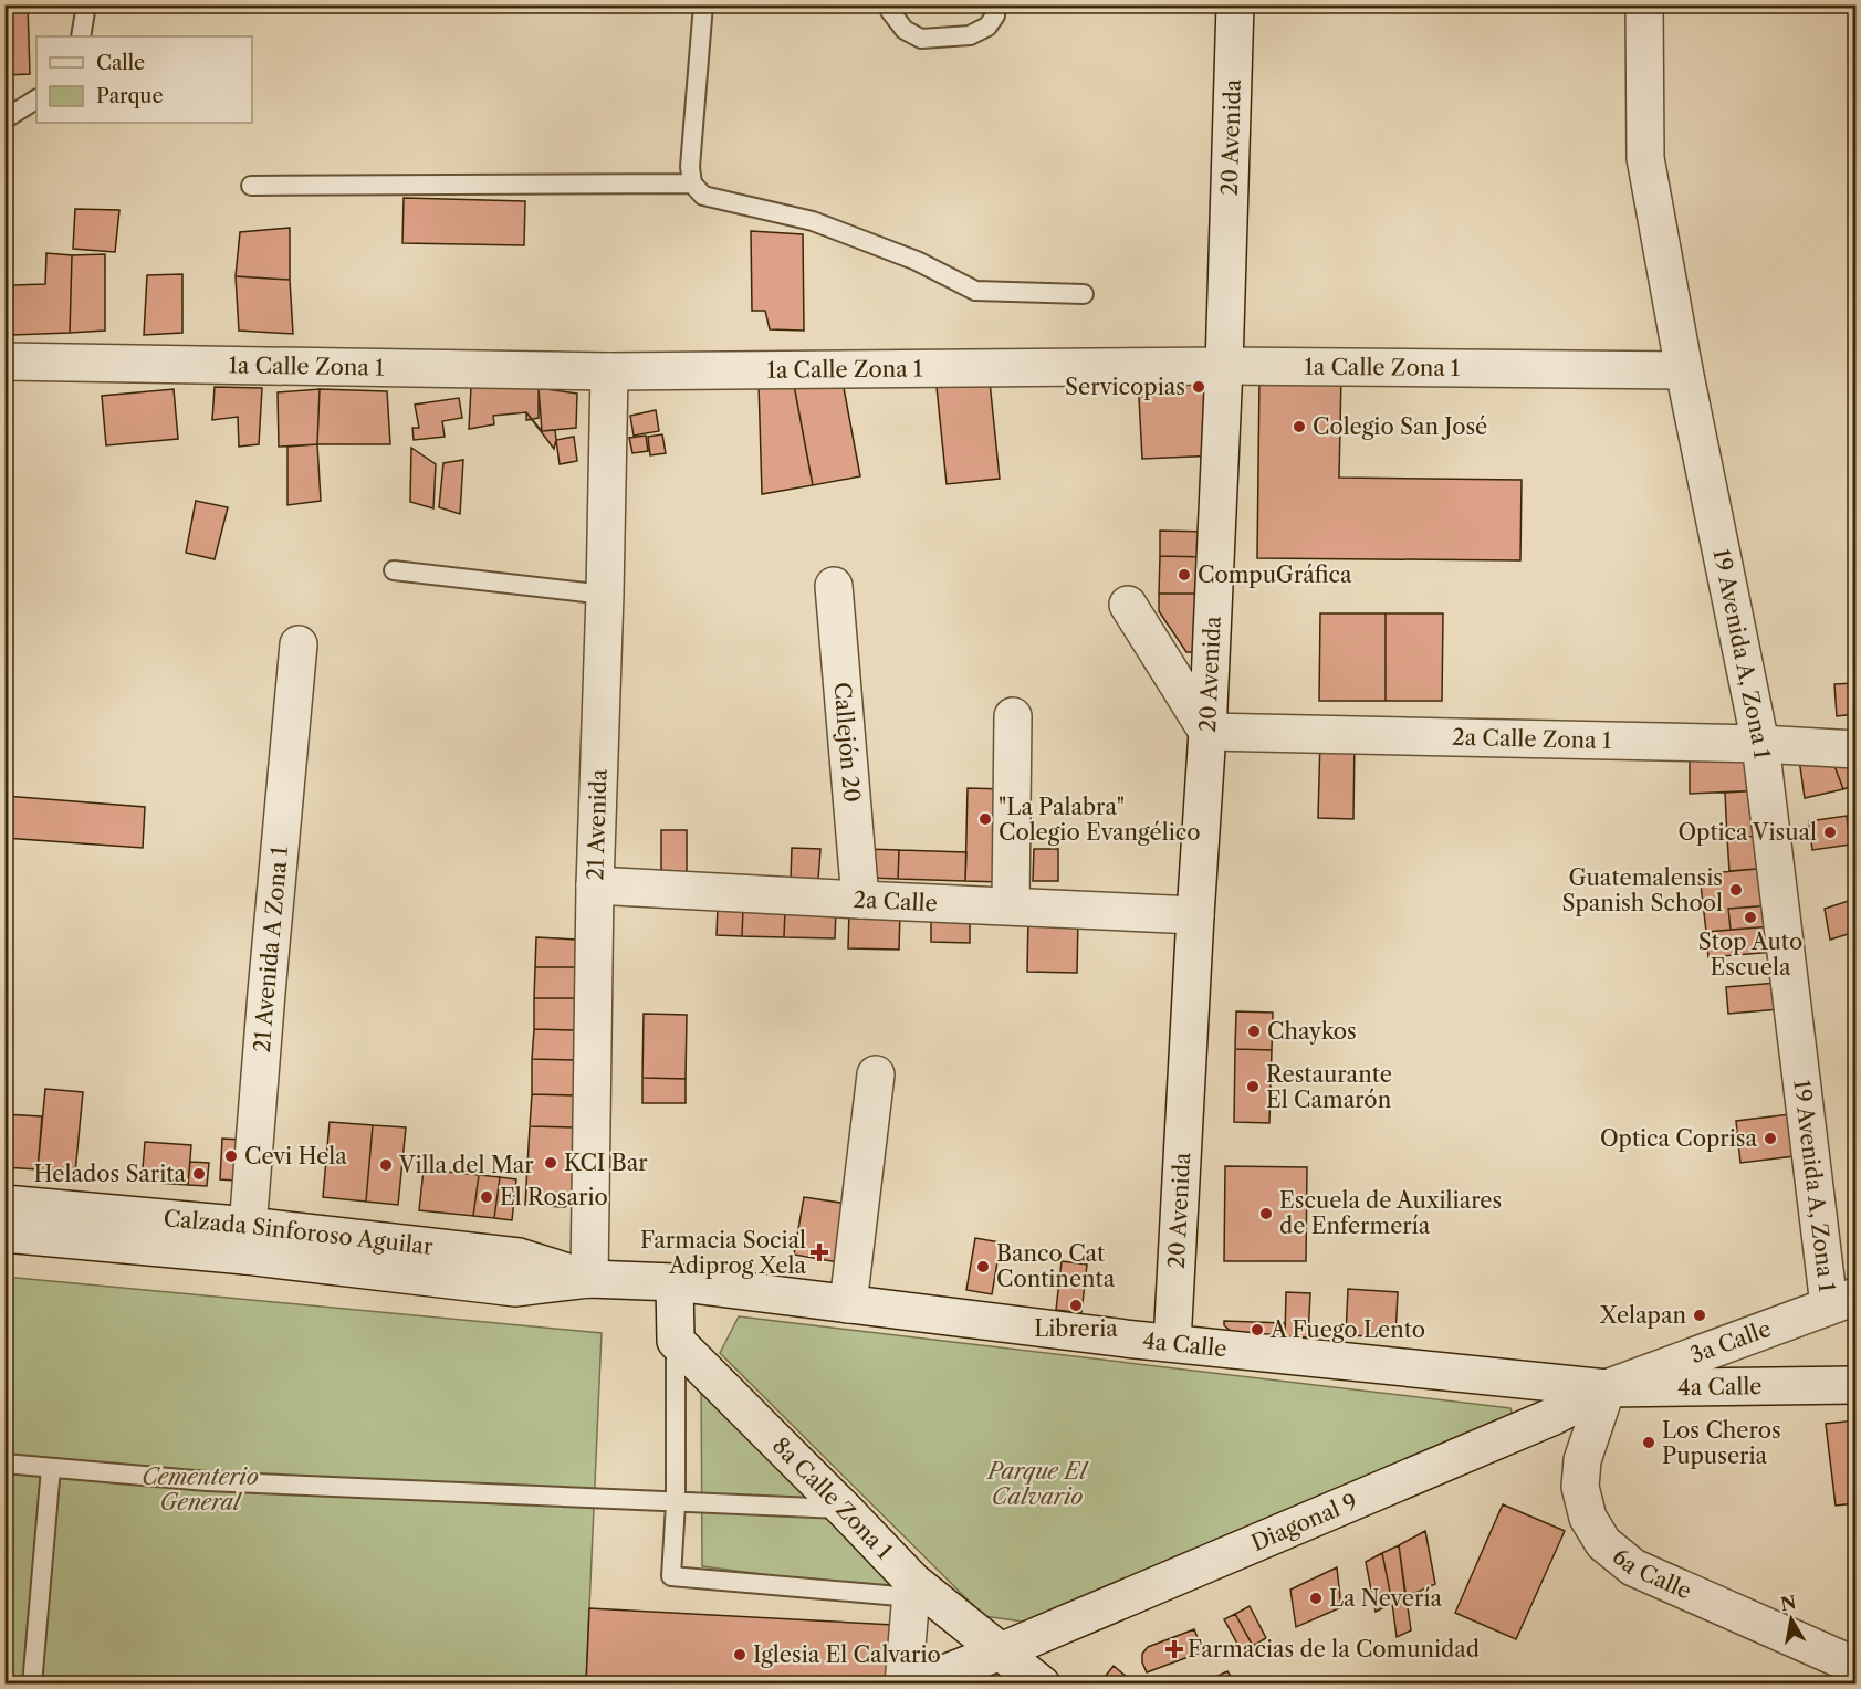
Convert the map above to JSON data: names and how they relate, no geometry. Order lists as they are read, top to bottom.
{
  "streets": {
    "street": [
      "20 Avenida",
      "1a Calle Zona 1",
      "19 Avenida A, Zona 1",
      "2a Calle Zona 1",
      "Callejón 20",
      "21 Avenida",
      "2a Calle",
      "21 Avenida A Zona 1",
      "Calzada Sinforoso Aguilar",
      "3a Calle",
      "4a Calle",
      "8a Calle Zona 1",
      "Diagonal 9",
      "6a Calle"
    ]
  },
  "crossings": [
    ["20 Avenida", "1a Calle Zona 1"],
    ["20 Avenida", "2a Calle Zona 1"],
    ["20 Avenida", "2a Calle"],
    ["20 Avenida", "4a Calle"],
    ["1a Calle Zona 1", "19 Avenida A, Zona 1"],
    ["1a Calle Zona 1", "21 Avenida"],
    ["19 Avenida A, Zona 1", "2a Calle Zona 1"],
    ["19 Avenida A, Zona 1", "3a Calle"],
    ["Callejón 20", "2a Calle"],
    ["21 Avenida", "2a Calle"],
    ["21 Avenida", "Calzada Sinforoso Aguilar"],
    ["21 Avenida A Zona 1", "Calzada Sinforoso Aguilar"],
    ["Calzada Sinforoso Aguilar", "4a Calle"],
    ["3a Calle", "4a Calle"],
    ["3a Calle", "Diagonal 9"],
    ["3a Calle", "6a Calle"],
    ["4a Calle", "Diagonal 9"],
    ["4a Calle", "6a Calle"],
    ["8a Calle Zona 1", "Diagonal 9"],
    ["Diagonal 9", "6a Calle"]
  ],
  "parks": ["Parque El Calvario", "Cementerio General"],
  "places": {
    "other": [
      "Servicopias",
      "Colegio San José",
      "CompuGráfica",
      "\"La Palabra\" Colegio Evangélico",
      "Optica Visual",
      "Guatemalensis Spanish School",
      "Stop Auto Escuela",
      "Chaykos",
      "Restaurante El Camarón",
      "Optica Coprisa",
      "Cevi Hela",
      "KCI Bar",
      "Villa del Mar",
      "Helados Sarita",
      "El Rosario",
      "Escuela de Auxiliares de Enfermería",
      "Banco Cat Continenta",
      "Libreria",
      "Xelapan",
      "A Fuego Lento",
      "Los Cheros Pupuseria",
      "La Nevería",
      "Iglesia El Calvario"
    ],
    "health": ["Farmacia Social Adiprog Xela", "Farmacias de la Comunidad"]
  },
  "legend": ["Calle", "Parque"],
  "north": "top"
}
